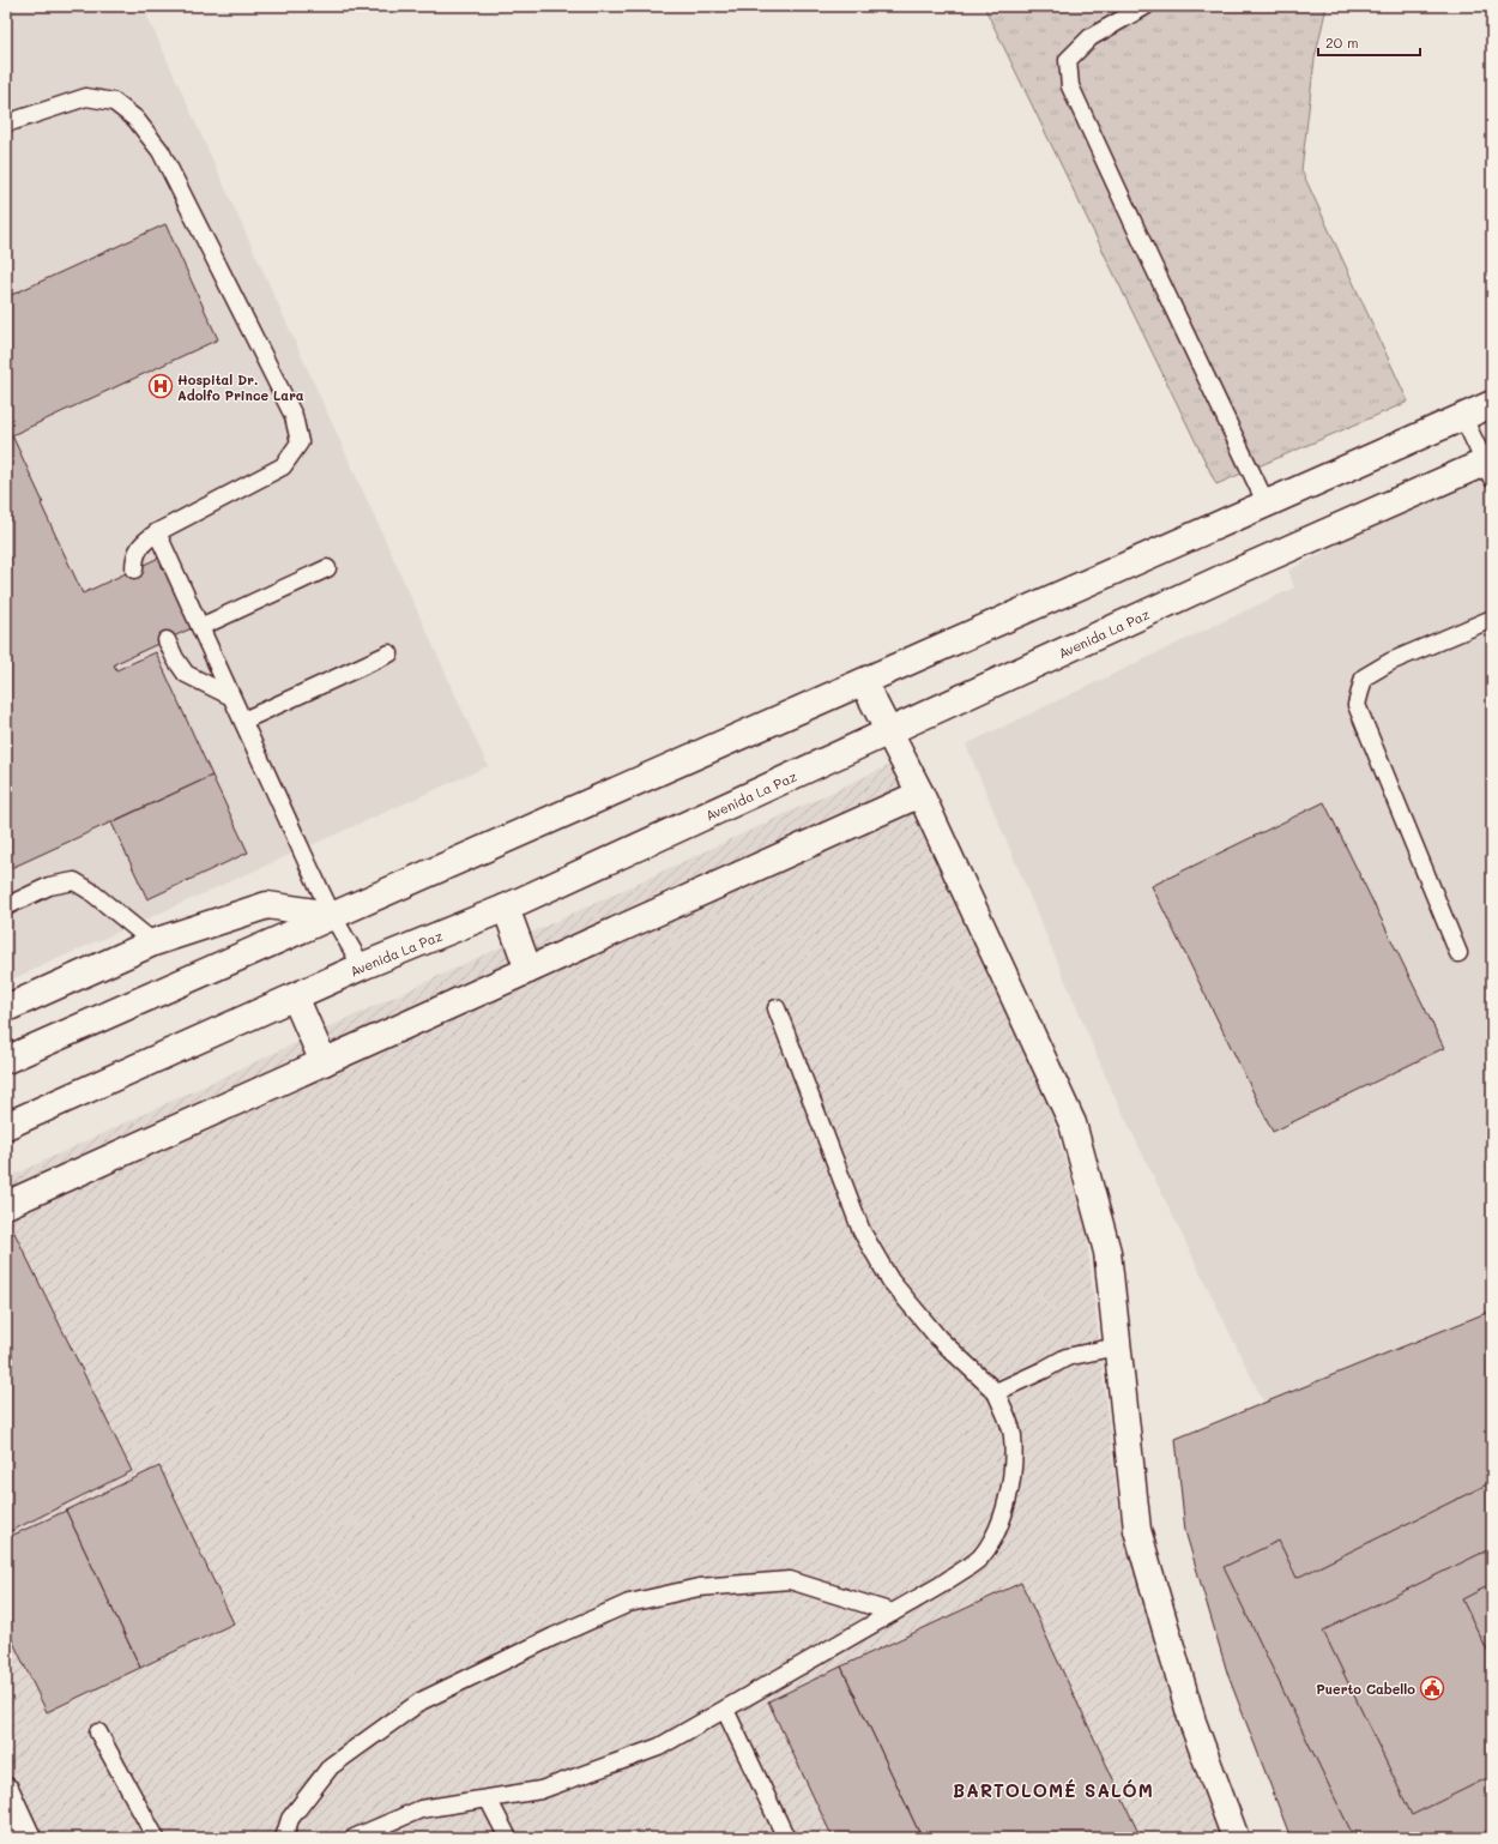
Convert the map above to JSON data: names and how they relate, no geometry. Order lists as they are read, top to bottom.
{
  "streets": {
    "street": ["Avenida La Paz"]
  },
  "districts": ["BARTOLOMÉ SALÓM"],
  "places": {
    "hospital": ["Hospital Dr. Adolfo Prince Lara"],
    "public building": ["Puerto Cabello"]
  },
  "scale_bar": "20 m"
}
